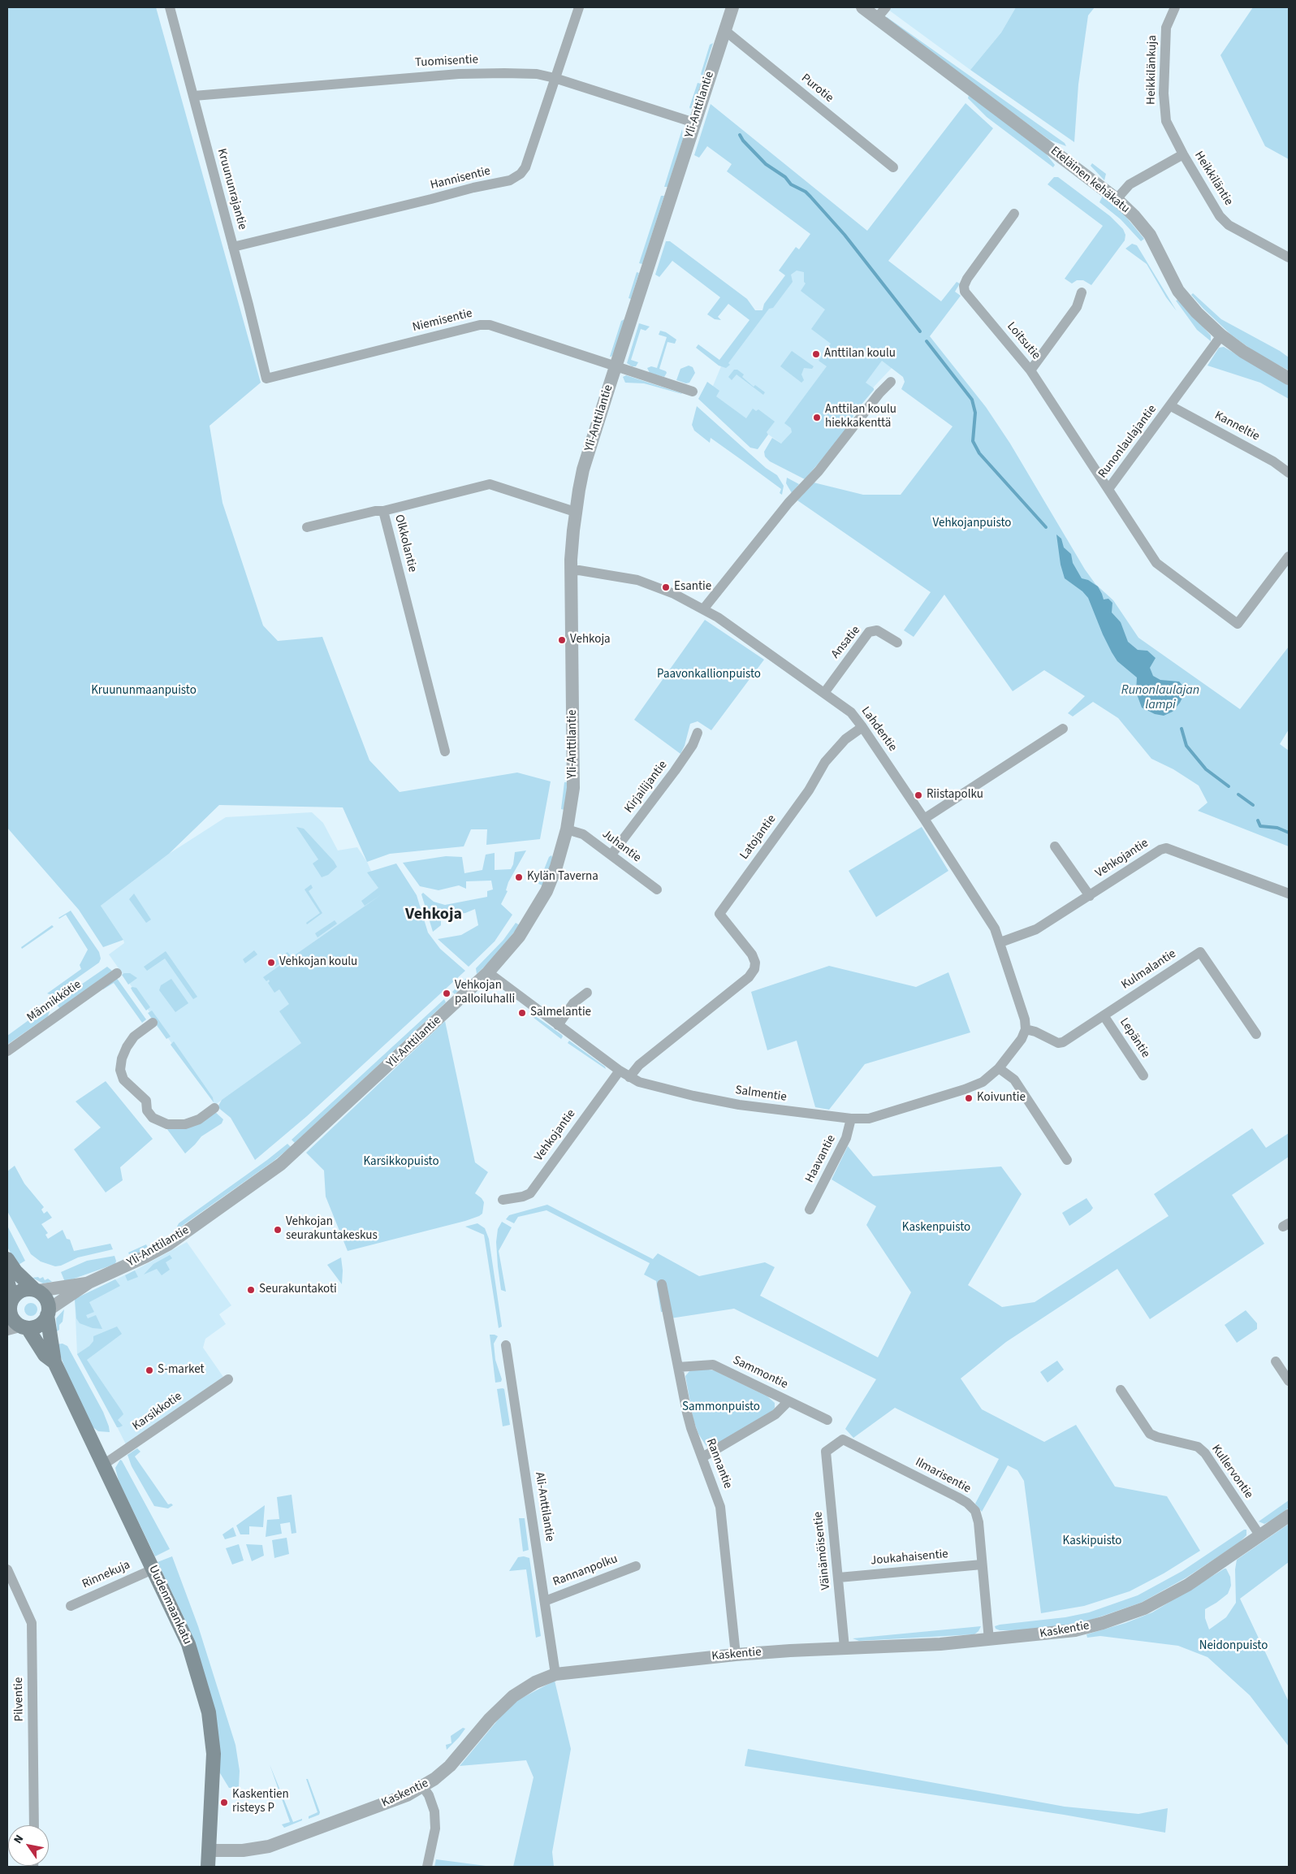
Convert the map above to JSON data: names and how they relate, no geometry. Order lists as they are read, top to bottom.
{
  "streets": {
    "main road": ["Uudenmaankatu"],
    "street": [
      "Tuomisentie",
      "Heikkilänkuja",
      "Purotie",
      "Yli-Anttilantie",
      "Hannisentie",
      "Heikkiläntie",
      "Eteläinen kehäkatu",
      "Kruununrajantie",
      "Niemisentie",
      "Loitsutie",
      "Kanneltie",
      "Runonlaulajantie",
      "Olkkolantie",
      "Ansatie",
      "Lahdentie",
      "Kirjailijantie",
      "Latojantie",
      "Juhantie",
      "Vehkojantie",
      "Kulmalantie",
      "Männikkötie",
      "Lepäntie",
      "Salmentie",
      "Haavantie",
      "Sammontie",
      "Karsikkotie",
      "Rannantie",
      "Kullervontie",
      "Ilmarisentie",
      "Ali-Anttilantie",
      "Väinämöisentie",
      "Joukahaisentie",
      "Rannanpolku",
      "Rinnekuja",
      "Kaskentie",
      "Pilventie"
    ]
  },
  "crossings": [
    ["Tuomisentie", "Yli-Anttilantie"],
    ["Tuomisentie", "Hannisentie"],
    ["Tuomisentie", "Kruununrajantie"],
    ["Heikkilänkuja", "Heikkiläntie"],
    ["Purotie", "Yli-Anttilantie"],
    ["Yli-Anttilantie", "Niemisentie"],
    ["Yli-Anttilantie", "Olkkolantie"],
    ["Yli-Anttilantie", "Lahdentie"],
    ["Yli-Anttilantie", "Juhantie"],
    ["Yli-Anttilantie", "Salmentie"],
    ["Yli-Anttilantie", "Uudenmaankatu"],
    ["Hannisentie", "Kruununrajantie"],
    ["Heikkiläntie", "Eteläinen kehäkatu"],
    ["Eteläinen kehäkatu", "Runonlaulajantie"],
    ["Kruununrajantie", "Niemisentie"],
    ["Loitsutie", "Runonlaulajantie"],
    ["Kanneltie", "Runonlaulajantie"],
    ["Ansatie", "Lahdentie"],
    ["Lahdentie", "Latojantie"],
    ["Lahdentie", "Vehkojantie"],
    ["Lahdentie", "Kulmalantie"],
    ["Lahdentie", "Salmentie"],
    ["Kirjailijantie", "Juhantie"],
    ["Latojantie", "Salmentie"],
    ["Vehkojantie", "Salmentie"],
    ["Kulmalantie", "Lepäntie"],
    ["Kulmalantie", "Salmentie"],
    ["Salmentie", "Haavantie"],
    ["Sammontie", "Rannantie"],
    ["Karsikkotie", "Uudenmaankatu"],
    ["Rannantie", "Kaskentie"],
    ["Kullervontie", "Kaskentie"],
    ["Ilmarisentie", "Väinämöisentie"],
    ["Ilmarisentie", "Joukahaisentie"],
    ["Ilmarisentie", "Kaskentie"],
    ["Ali-Anttilantie", "Rannanpolku"],
    ["Ali-Anttilantie", "Kaskentie"],
    ["Väinämöisentie", "Joukahaisentie"],
    ["Väinämöisentie", "Kaskentie"],
    ["Rinnekuja", "Uudenmaankatu"],
    ["Uudenmaankatu", "Kaskentie"]
  ],
  "districts": ["Vehkoja"],
  "water": ["Runonlaulajan lampi"],
  "parks": [
    "Vehkojanpuisto",
    "Paavonkallionpuisto",
    "Kruununmaanpuisto",
    "Karsikkopuisto",
    "Kaskenpuisto",
    "Sammonpuisto",
    "Kaskipuisto",
    "Neidonpuisto"
  ],
  "places": [
    "Anttilan koulu",
    "Anttilan koulu hiekkakenttä",
    "Esantie",
    "Vehkoja",
    "Riistapolku",
    "Kylän Taverna",
    "Vehkojan koulu",
    "Vehkojan palloiluhalli",
    "Salmelantie",
    "Koivuntie",
    "Vehkojan seurakuntakeskus",
    "Seurakuntakoti",
    "S-market",
    "Kaskentien risteys P"
  ],
  "north": "top left"
}
